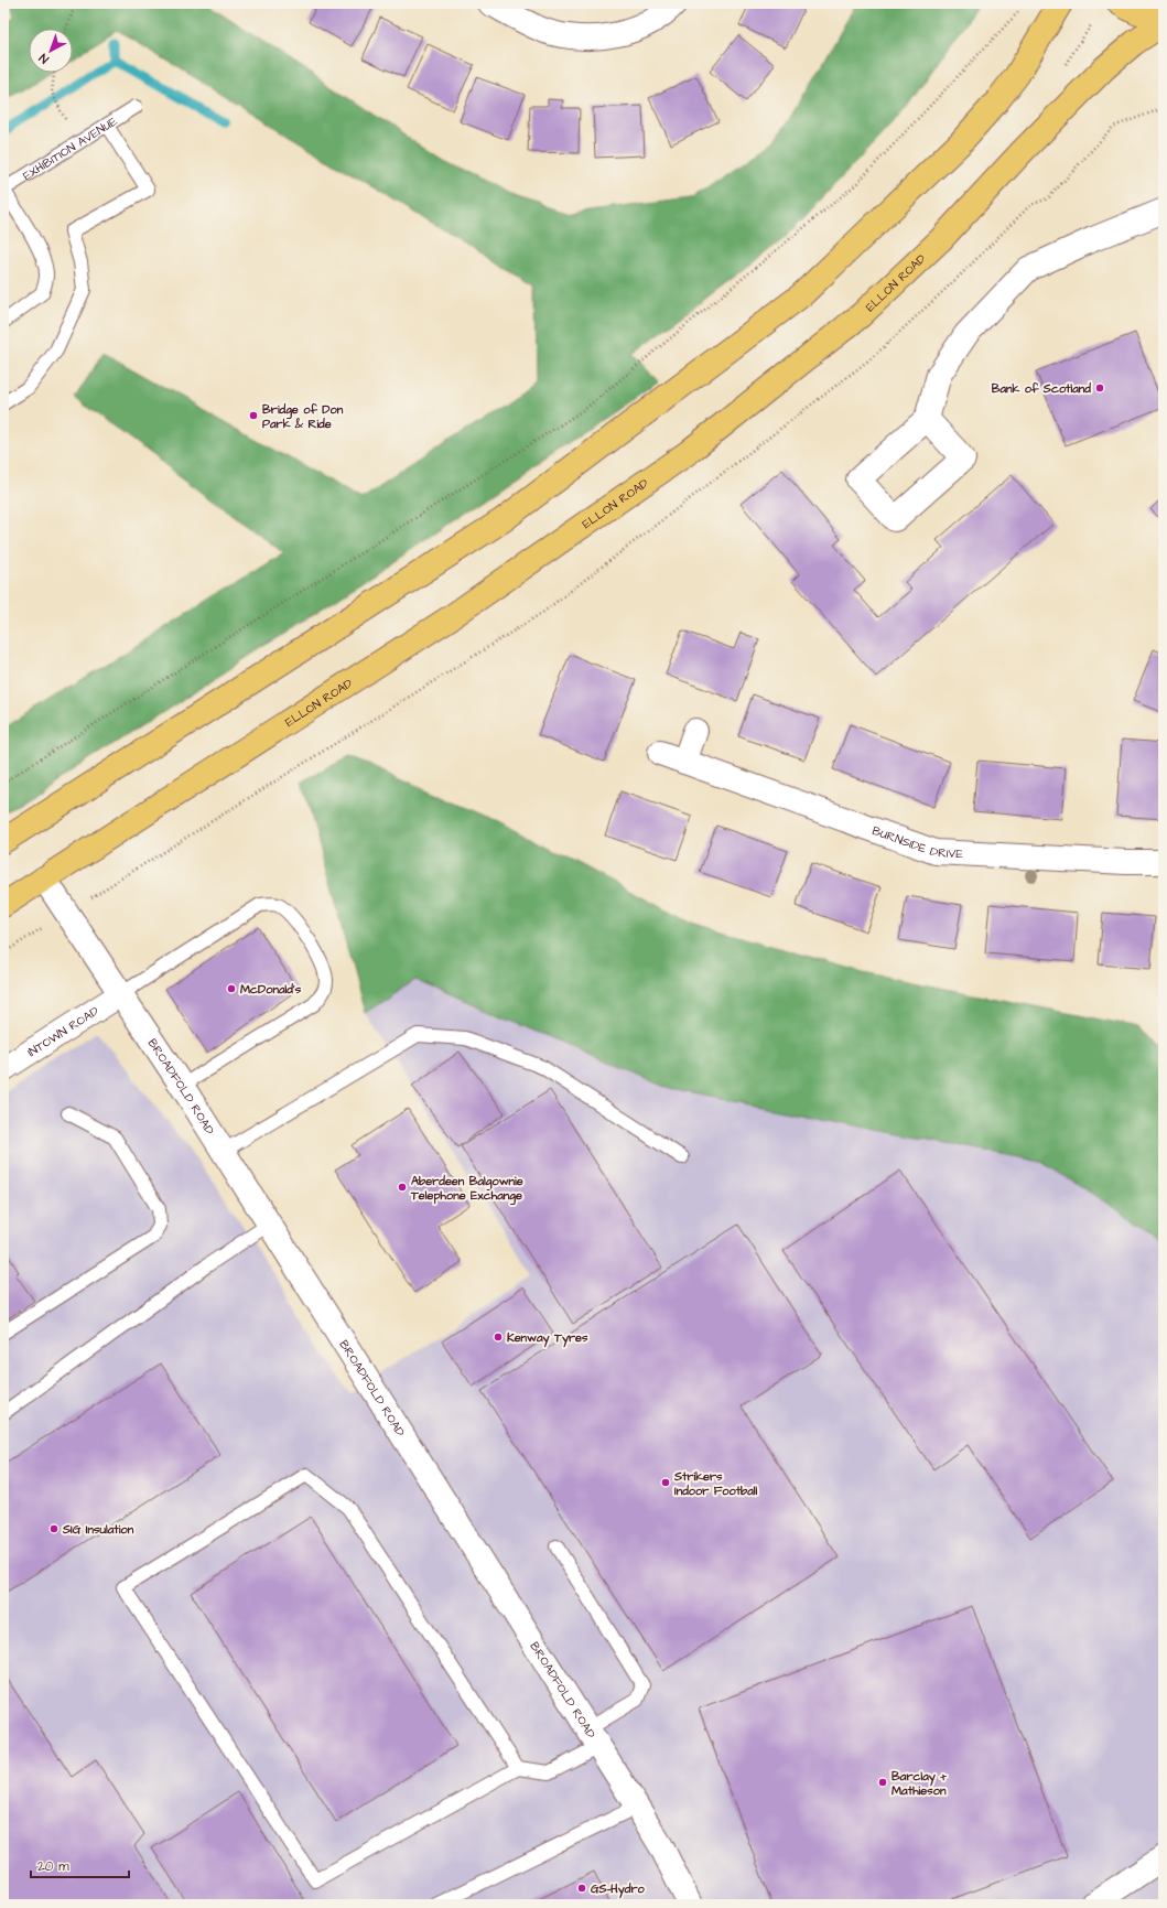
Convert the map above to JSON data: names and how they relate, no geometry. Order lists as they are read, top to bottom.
{
  "streets": {
    "main road": ["ELLON ROAD"],
    "street": ["BURNSIDE DRIVE", "INTOWN ROAD", "BROADFOLD ROAD"],
    "lane": ["EXHIBITION AVENUE"]
  },
  "crossings": [
    ["ELLON ROAD", "BROADFOLD ROAD"],
    ["INTOWN ROAD", "BROADFOLD ROAD"]
  ],
  "places": [
    "Bank of Scotland",
    "Bridge of Don Park & Ride",
    "McDonald's",
    "Aberdeen Balgownie Telephone Exchange",
    "Kenway Tyres",
    "Strikers Indoor Football",
    "SIG Insulation",
    "Barclay + Mathieson",
    "GS-Hydro"
  ],
  "scale_bar": "20 m",
  "north": "bottom left"
}
